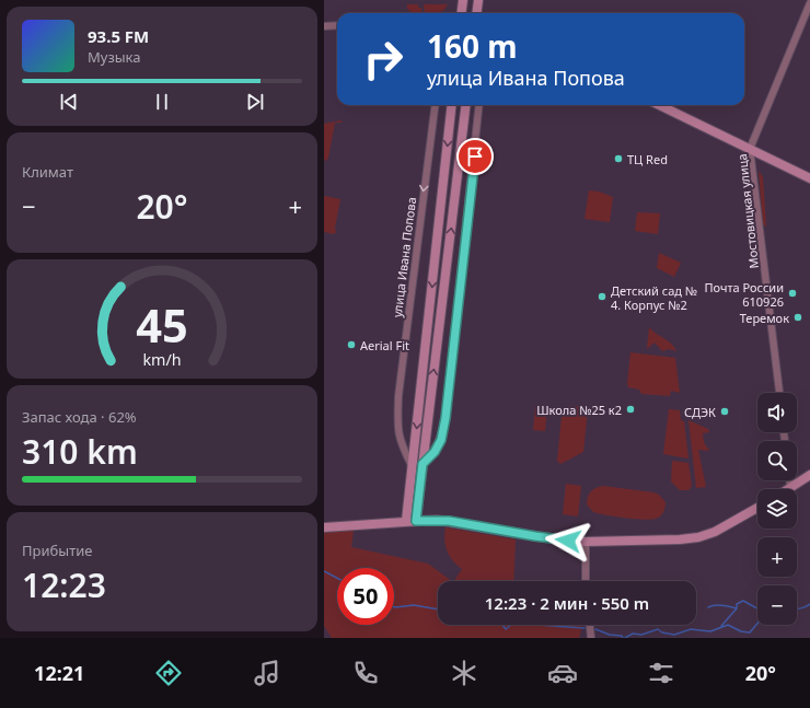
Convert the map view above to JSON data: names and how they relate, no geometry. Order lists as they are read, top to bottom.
{
  "streets": {
    "street": ["Мостовицкая улица", "улица Ивана Попова"]
  },
  "places": [
    "ТЦ Red",
    "Почта России 610926",
    "Детский сад № 4. Корпус №2",
    "Теремок",
    "Aerial Fit",
    "Школа №25 к2",
    "СДЭК"
  ],
  "page": {
    "turn": ["160 m", "улица Ивана Попова"],
    "song": ["93.5 FM", "Музыка"],
    "tile": [
      "Климат",
      ["Запас хода · 62%", "310 km"],
      ["Прибытие", "12:23"]
    ],
    "heat": ["−", "20°", "+"],
    "map_buttons": ["+", "−"],
    "limit": "50",
    "trip": "12:23 · 2 мин · 550 m",
    "tabs": ["12:21", "20°"],
    "gauge": ["45", "km/h"]
  }
}
